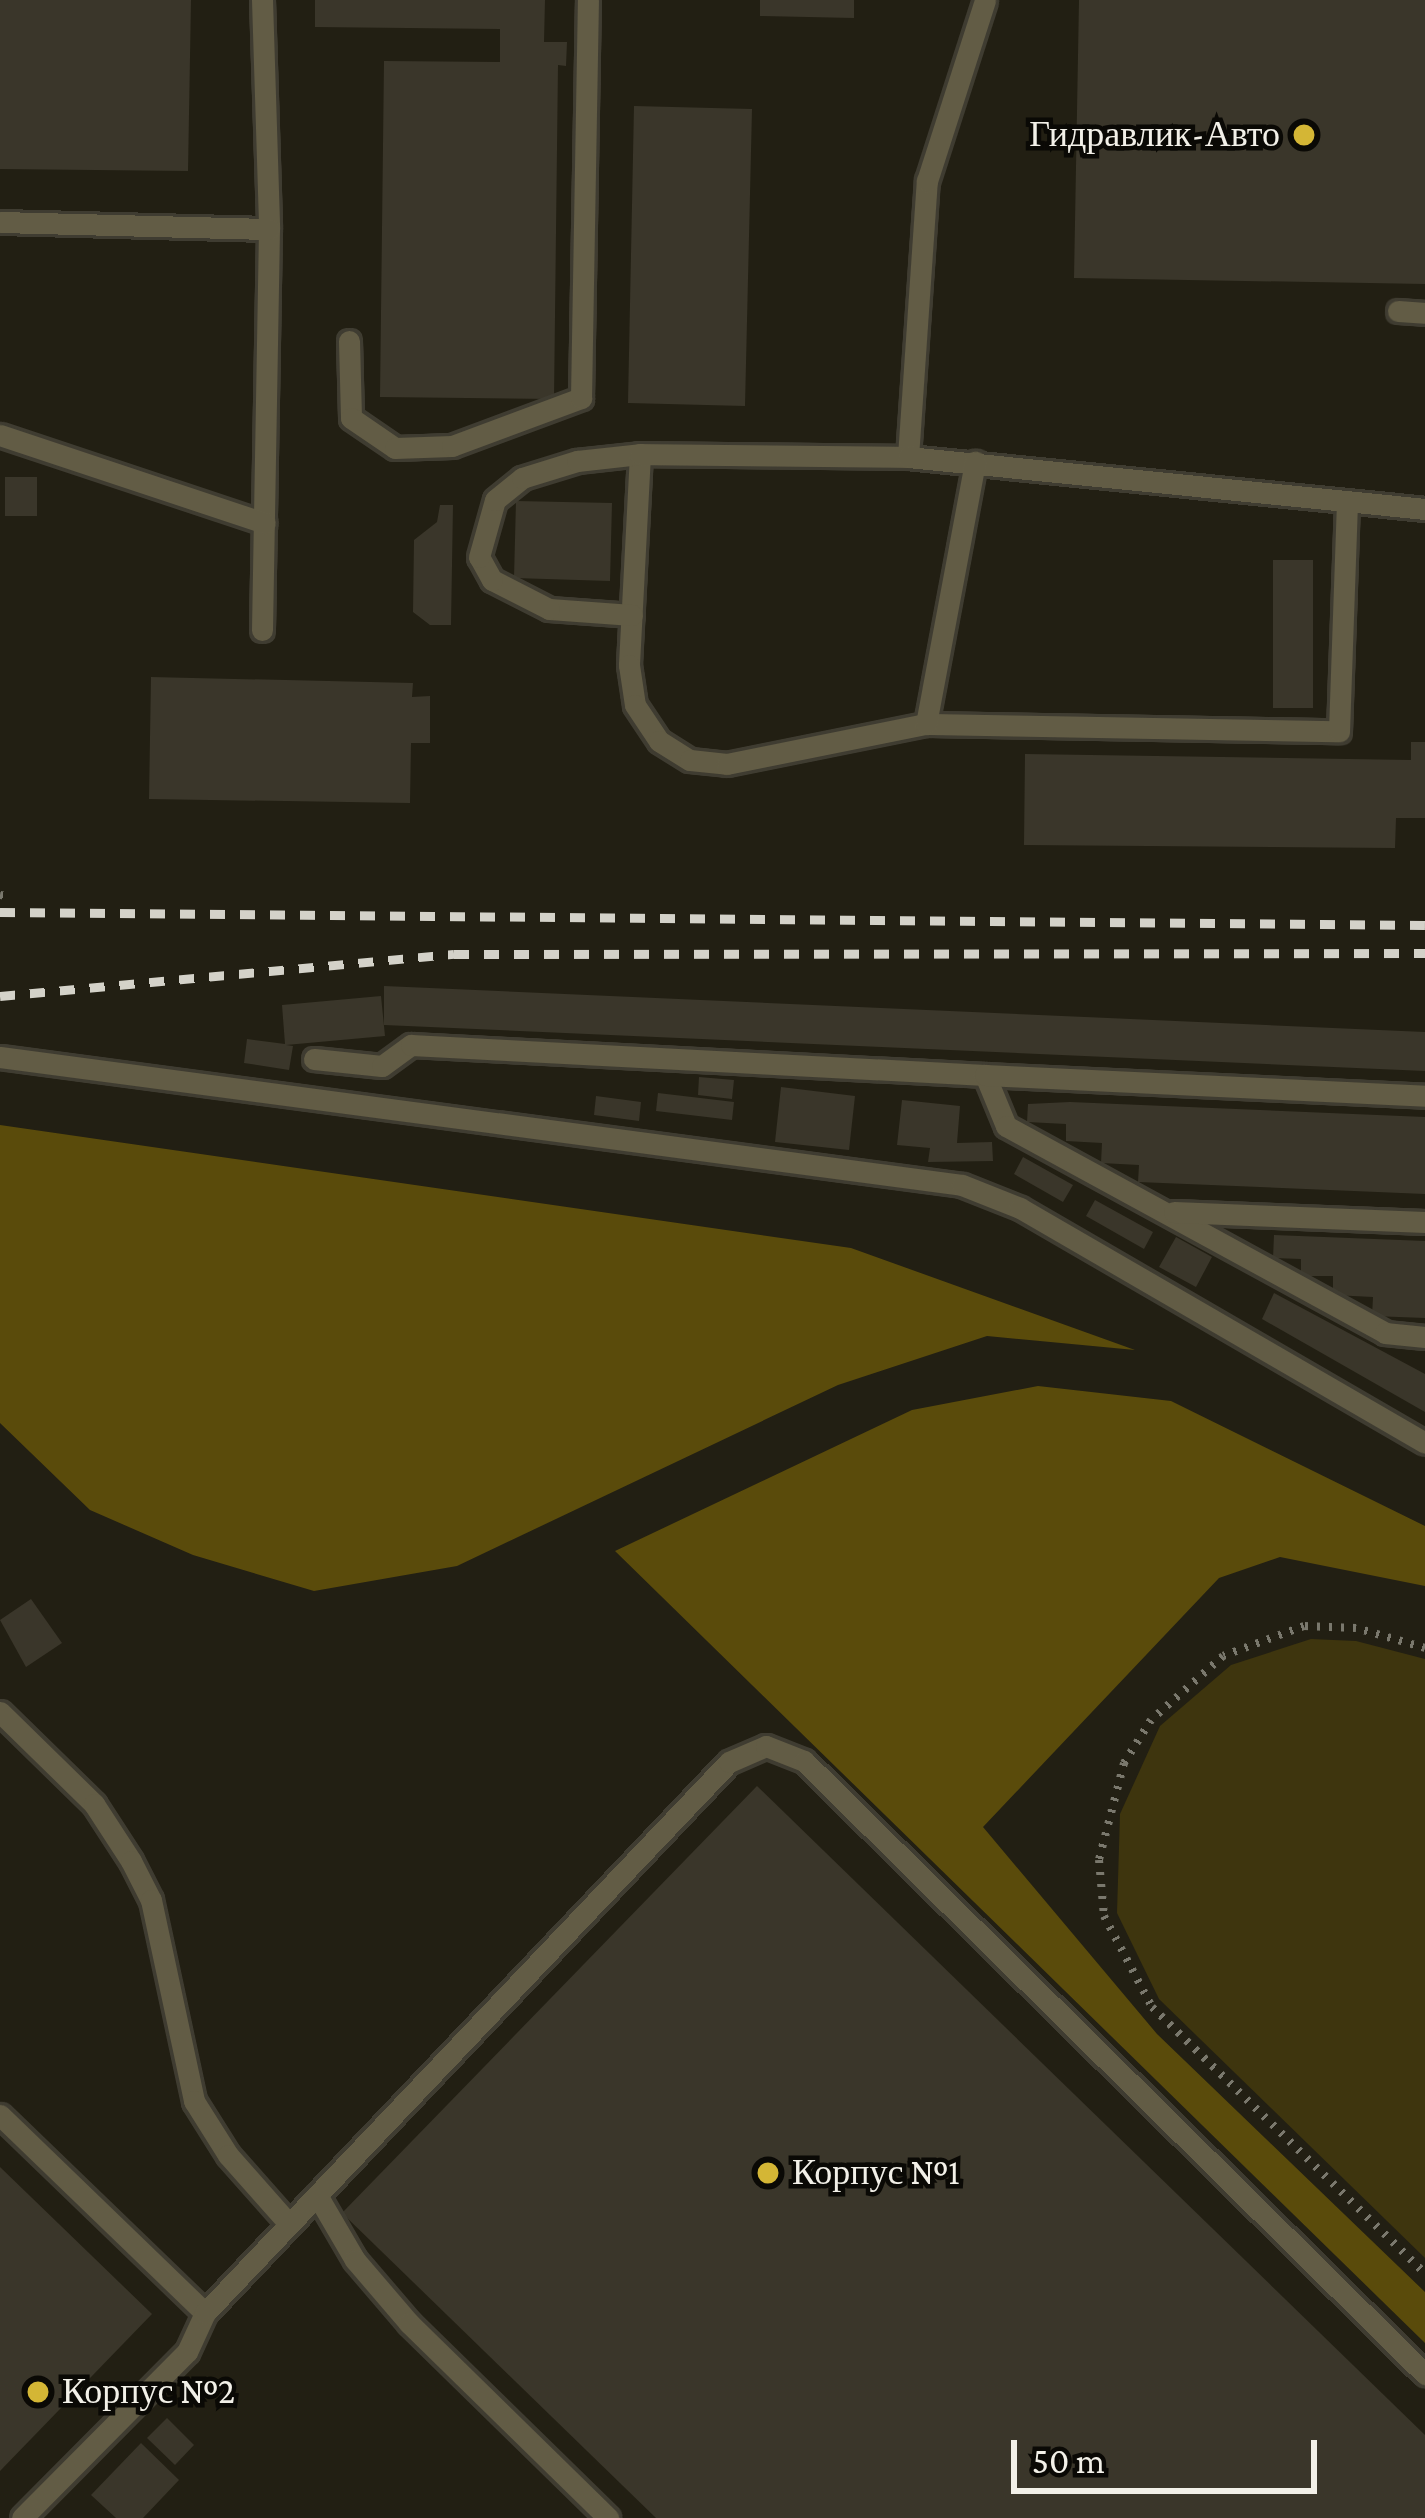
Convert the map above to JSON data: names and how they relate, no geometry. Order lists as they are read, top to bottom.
{
  "places": ["Гидравлик-Авто", "Корпус №1", "Корпус №2"],
  "scale_bar": "50 m"
}
